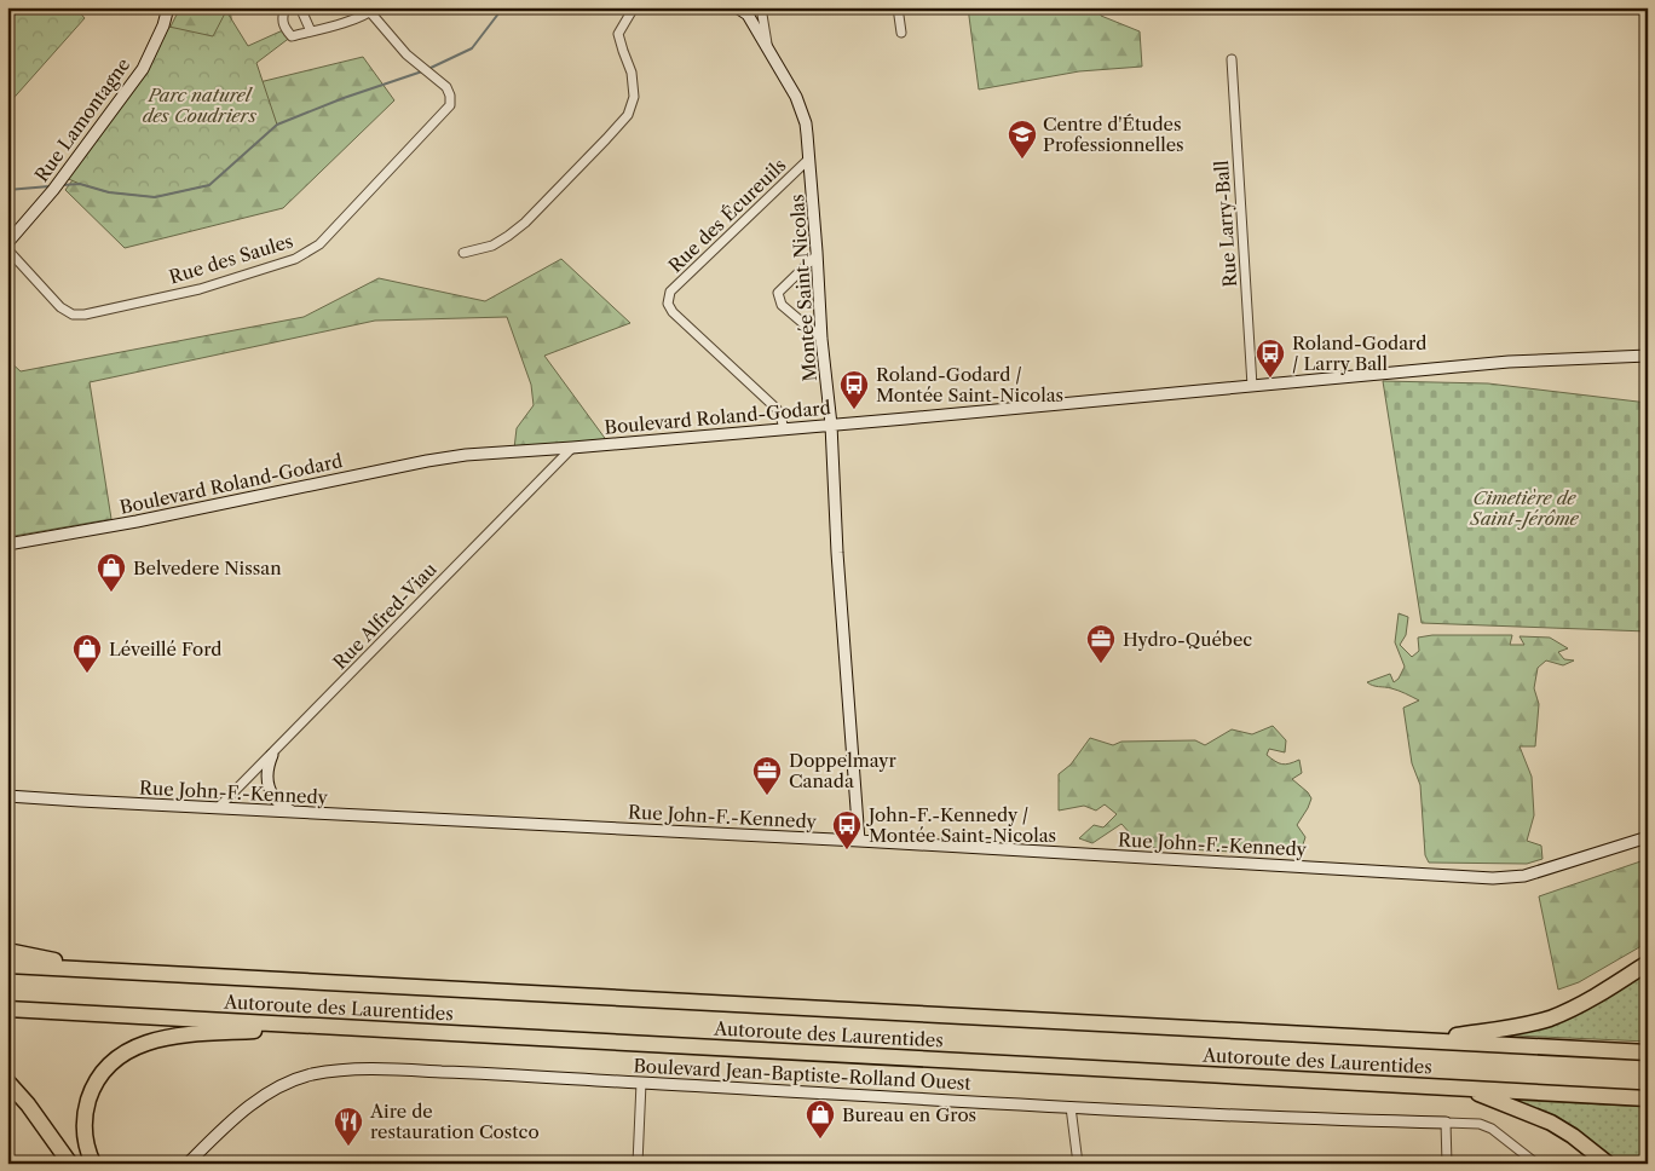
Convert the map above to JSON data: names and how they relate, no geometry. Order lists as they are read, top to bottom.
{
  "streets": {
    "highway": ["Autoroute des Laurentides"],
    "street": [
      "Rue Lamontagne",
      "Rue des Écureuils",
      "Rue Larry-Ball",
      "Rue des Saules",
      "Montée Saint-Nicolas",
      "Boulevard Roland-Godard",
      "Rue Alfred-Viau",
      "Rue John-F.-Kennedy",
      "Boulevard Jean-Baptiste-Rolland Ouest"
    ]
  },
  "crossings": [
    ["Rue des Écureuils", "Montée Saint-Nicolas"],
    ["Rue des Écureuils", "Boulevard Roland-Godard"],
    ["Rue Larry-Ball", "Boulevard Roland-Godard"],
    ["Montée Saint-Nicolas", "Boulevard Roland-Godard"],
    ["Montée Saint-Nicolas", "Rue John-F.-Kennedy"],
    ["Boulevard Roland-Godard", "Rue Alfred-Viau"],
    ["Rue Alfred-Viau", "Rue John-F.-Kennedy"]
  ],
  "parks": ["Parc naturel des Coudriers", "Cimetière de Saint-Jérôme"],
  "places": {
    "school or university": ["Centre d'Études Professionnelles"],
    "bus stop": ["Roland-Godard / Larry Ball", "Roland-Godard / Montée Saint-Nicolas", "John-F.-Kennedy / Montée Saint-Nicolas"],
    "shop": ["Belvedere Nissan", "Léveillé Ford", "Bureau en Gros"],
    "office": ["Hydro-Québec", "Doppelmayr Canada"],
    "restaurant": ["Aire de restauration Costco"]
  }
}
